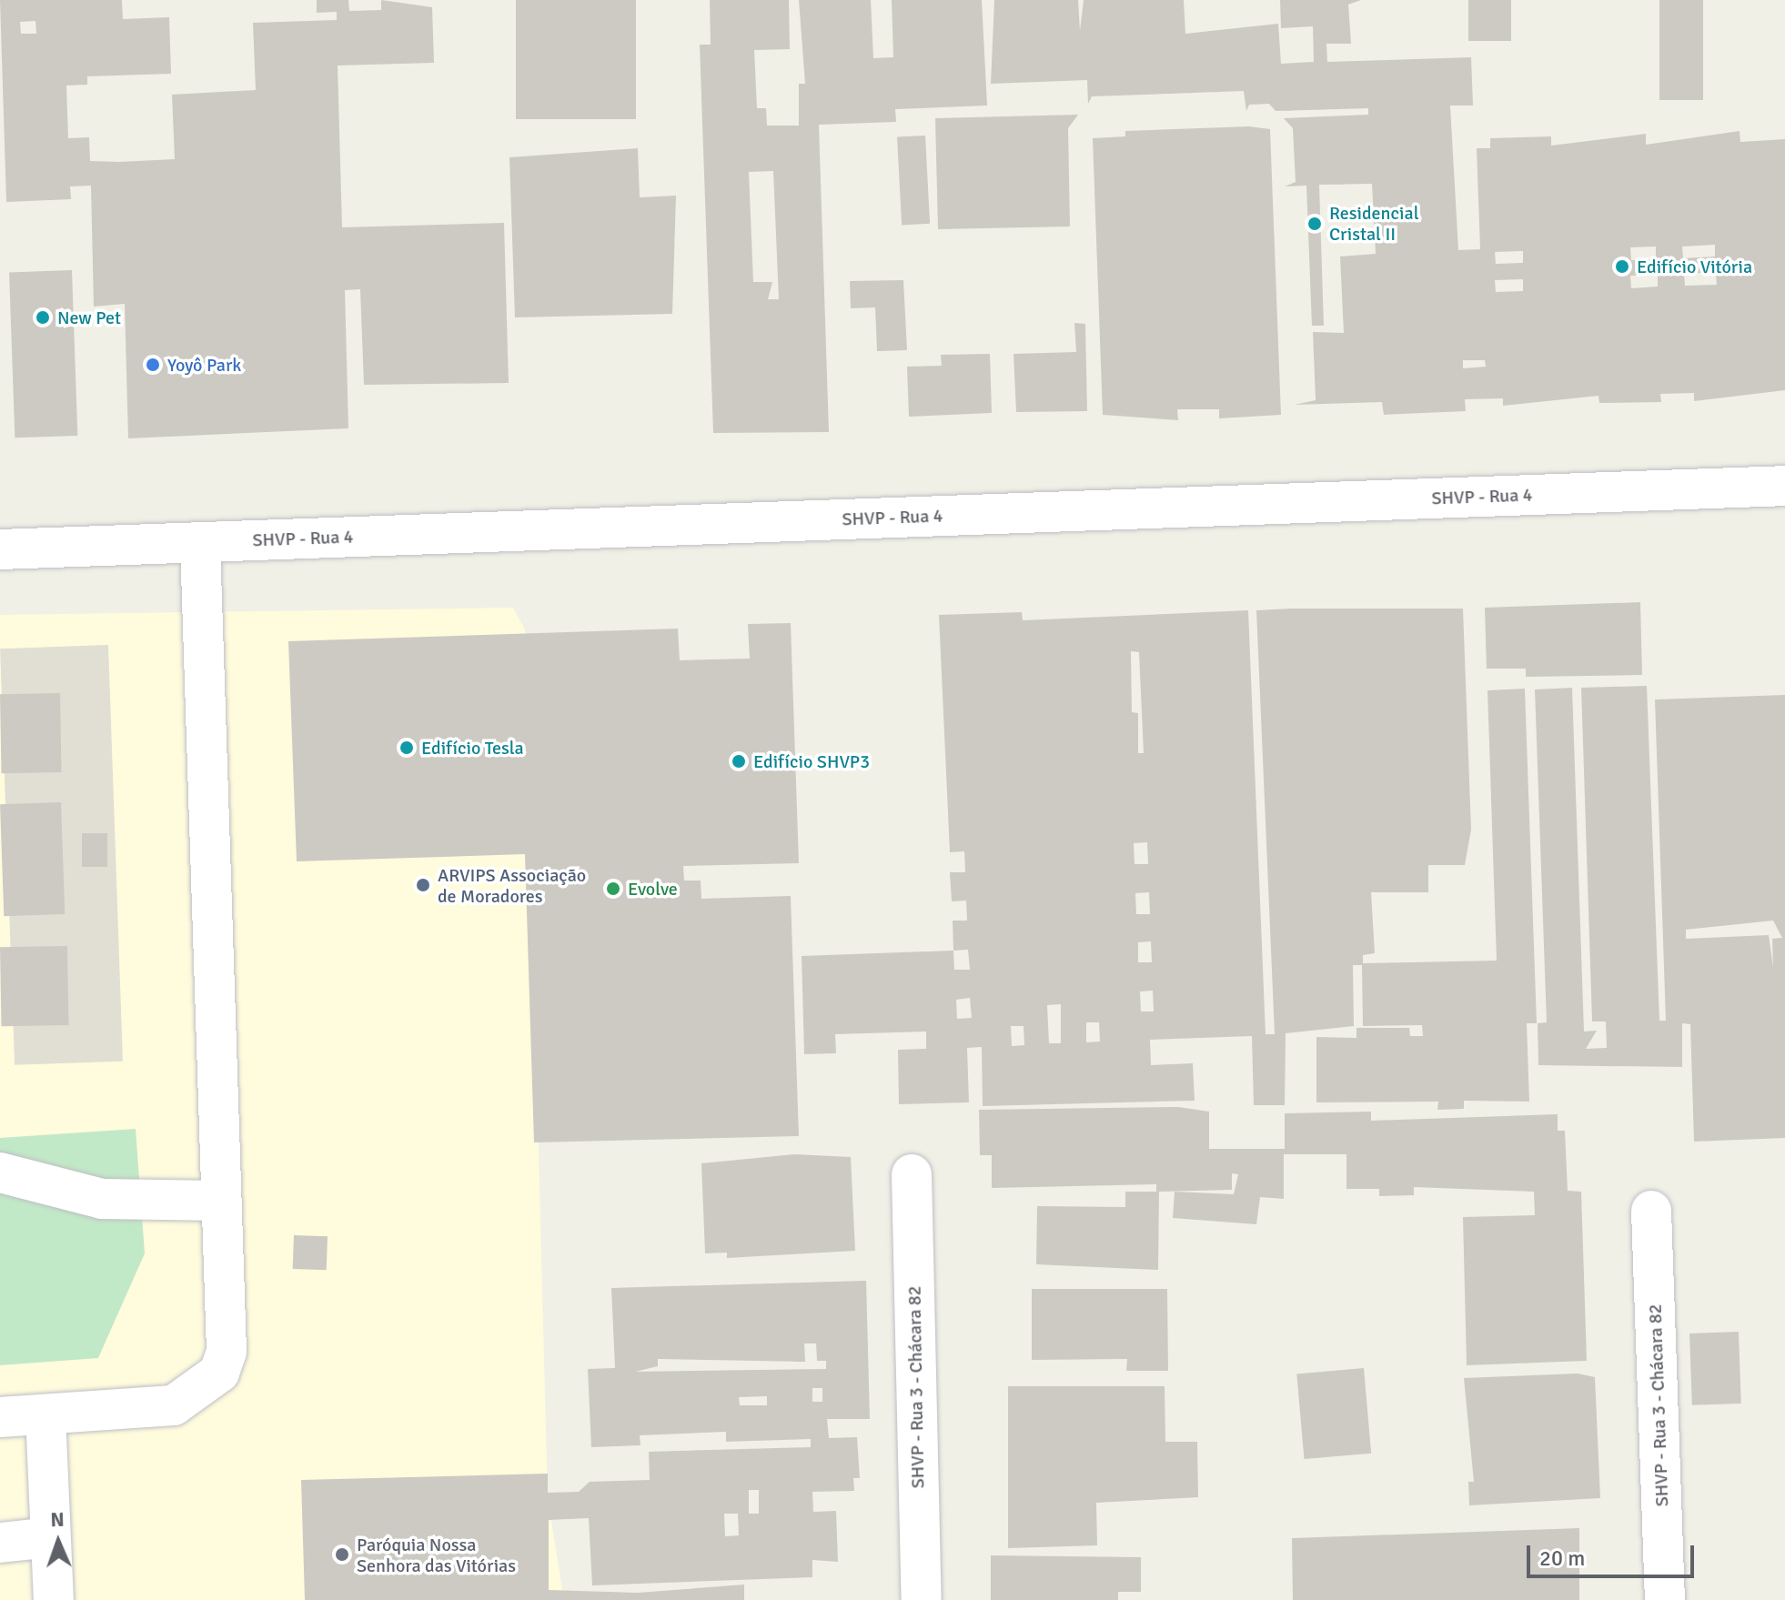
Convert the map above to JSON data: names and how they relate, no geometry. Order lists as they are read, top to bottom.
{
  "streets": {
    "street": ["SHVP - Rua 4", "SHVP - Rua 3 - Chácara 82"]
  },
  "places": [
    "Residencial Cristal II",
    "Edifício Vitória",
    "New Pet",
    "Yoyô Park",
    "Edifício Tesla",
    "Edifício SHVP3",
    "ARVIPS Associação de Moradores",
    "Evolve",
    "Paróquia Nossa Senhora das Vitórias"
  ],
  "scale_bar": "20 m",
  "north": "top"
}
